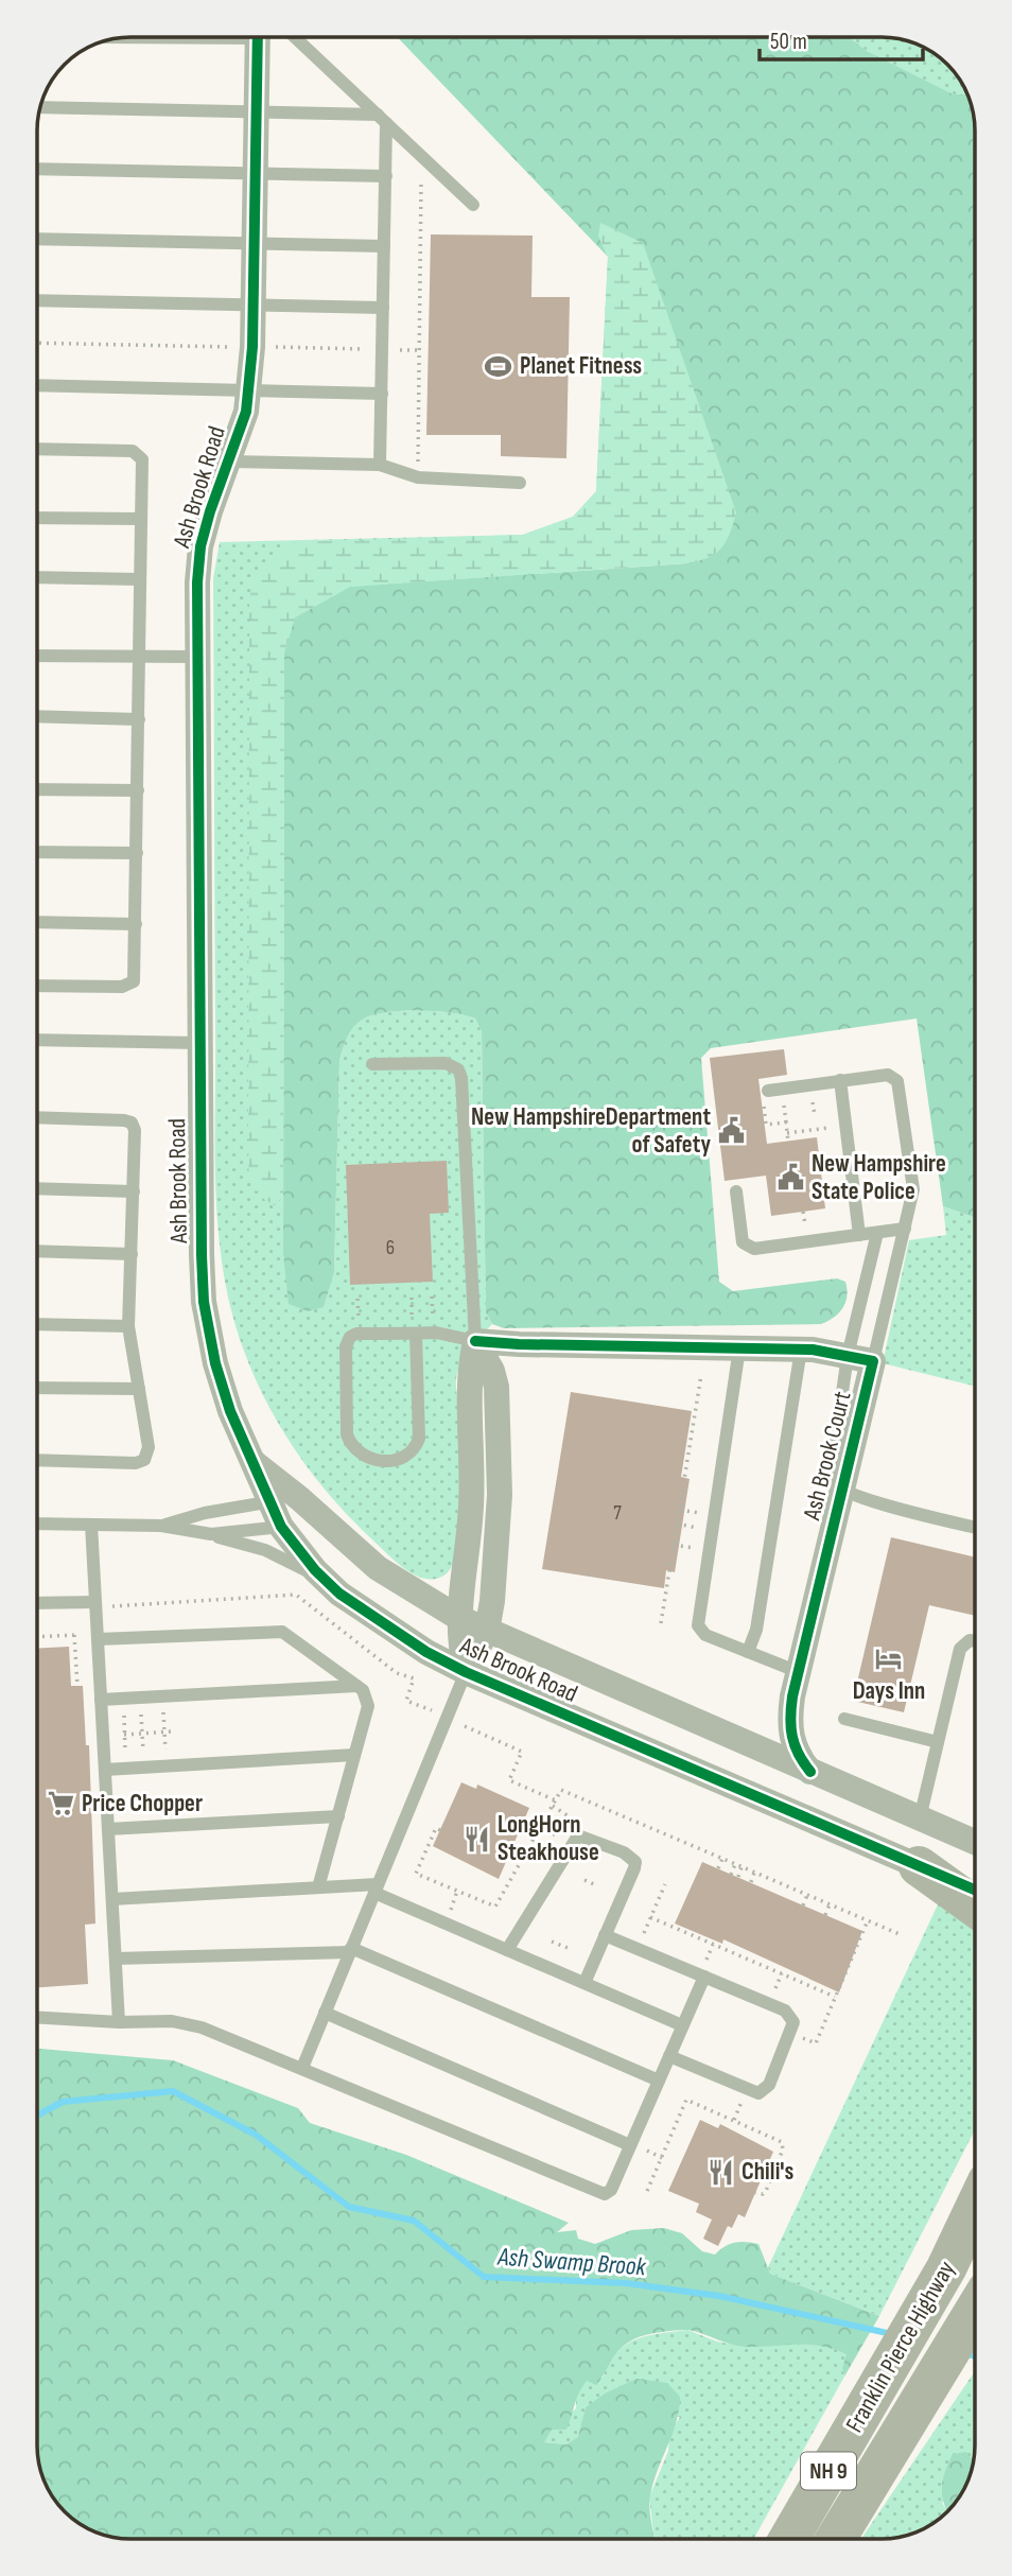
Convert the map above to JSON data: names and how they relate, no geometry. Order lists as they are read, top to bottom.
{
  "streets": {
    "highway": ["Franklin Pierce Highway", "NH 9"],
    "street": ["Ash Brook Road", "Ash Brook Court"]
  },
  "water": ["Ash Swamp Brook"],
  "places": {
    "sports": ["Planet Fitness"],
    "public building": ["New HampshireDepartment of Safety", "New Hampshire State Police"],
    "hotel": ["Days Inn"],
    "supermarket": ["Price Chopper"],
    "restaurant": ["LongHorn Steakhouse", "Chili's"]
  },
  "house_numbers": ["6", "7"],
  "scale_bar": "50 m"
}
